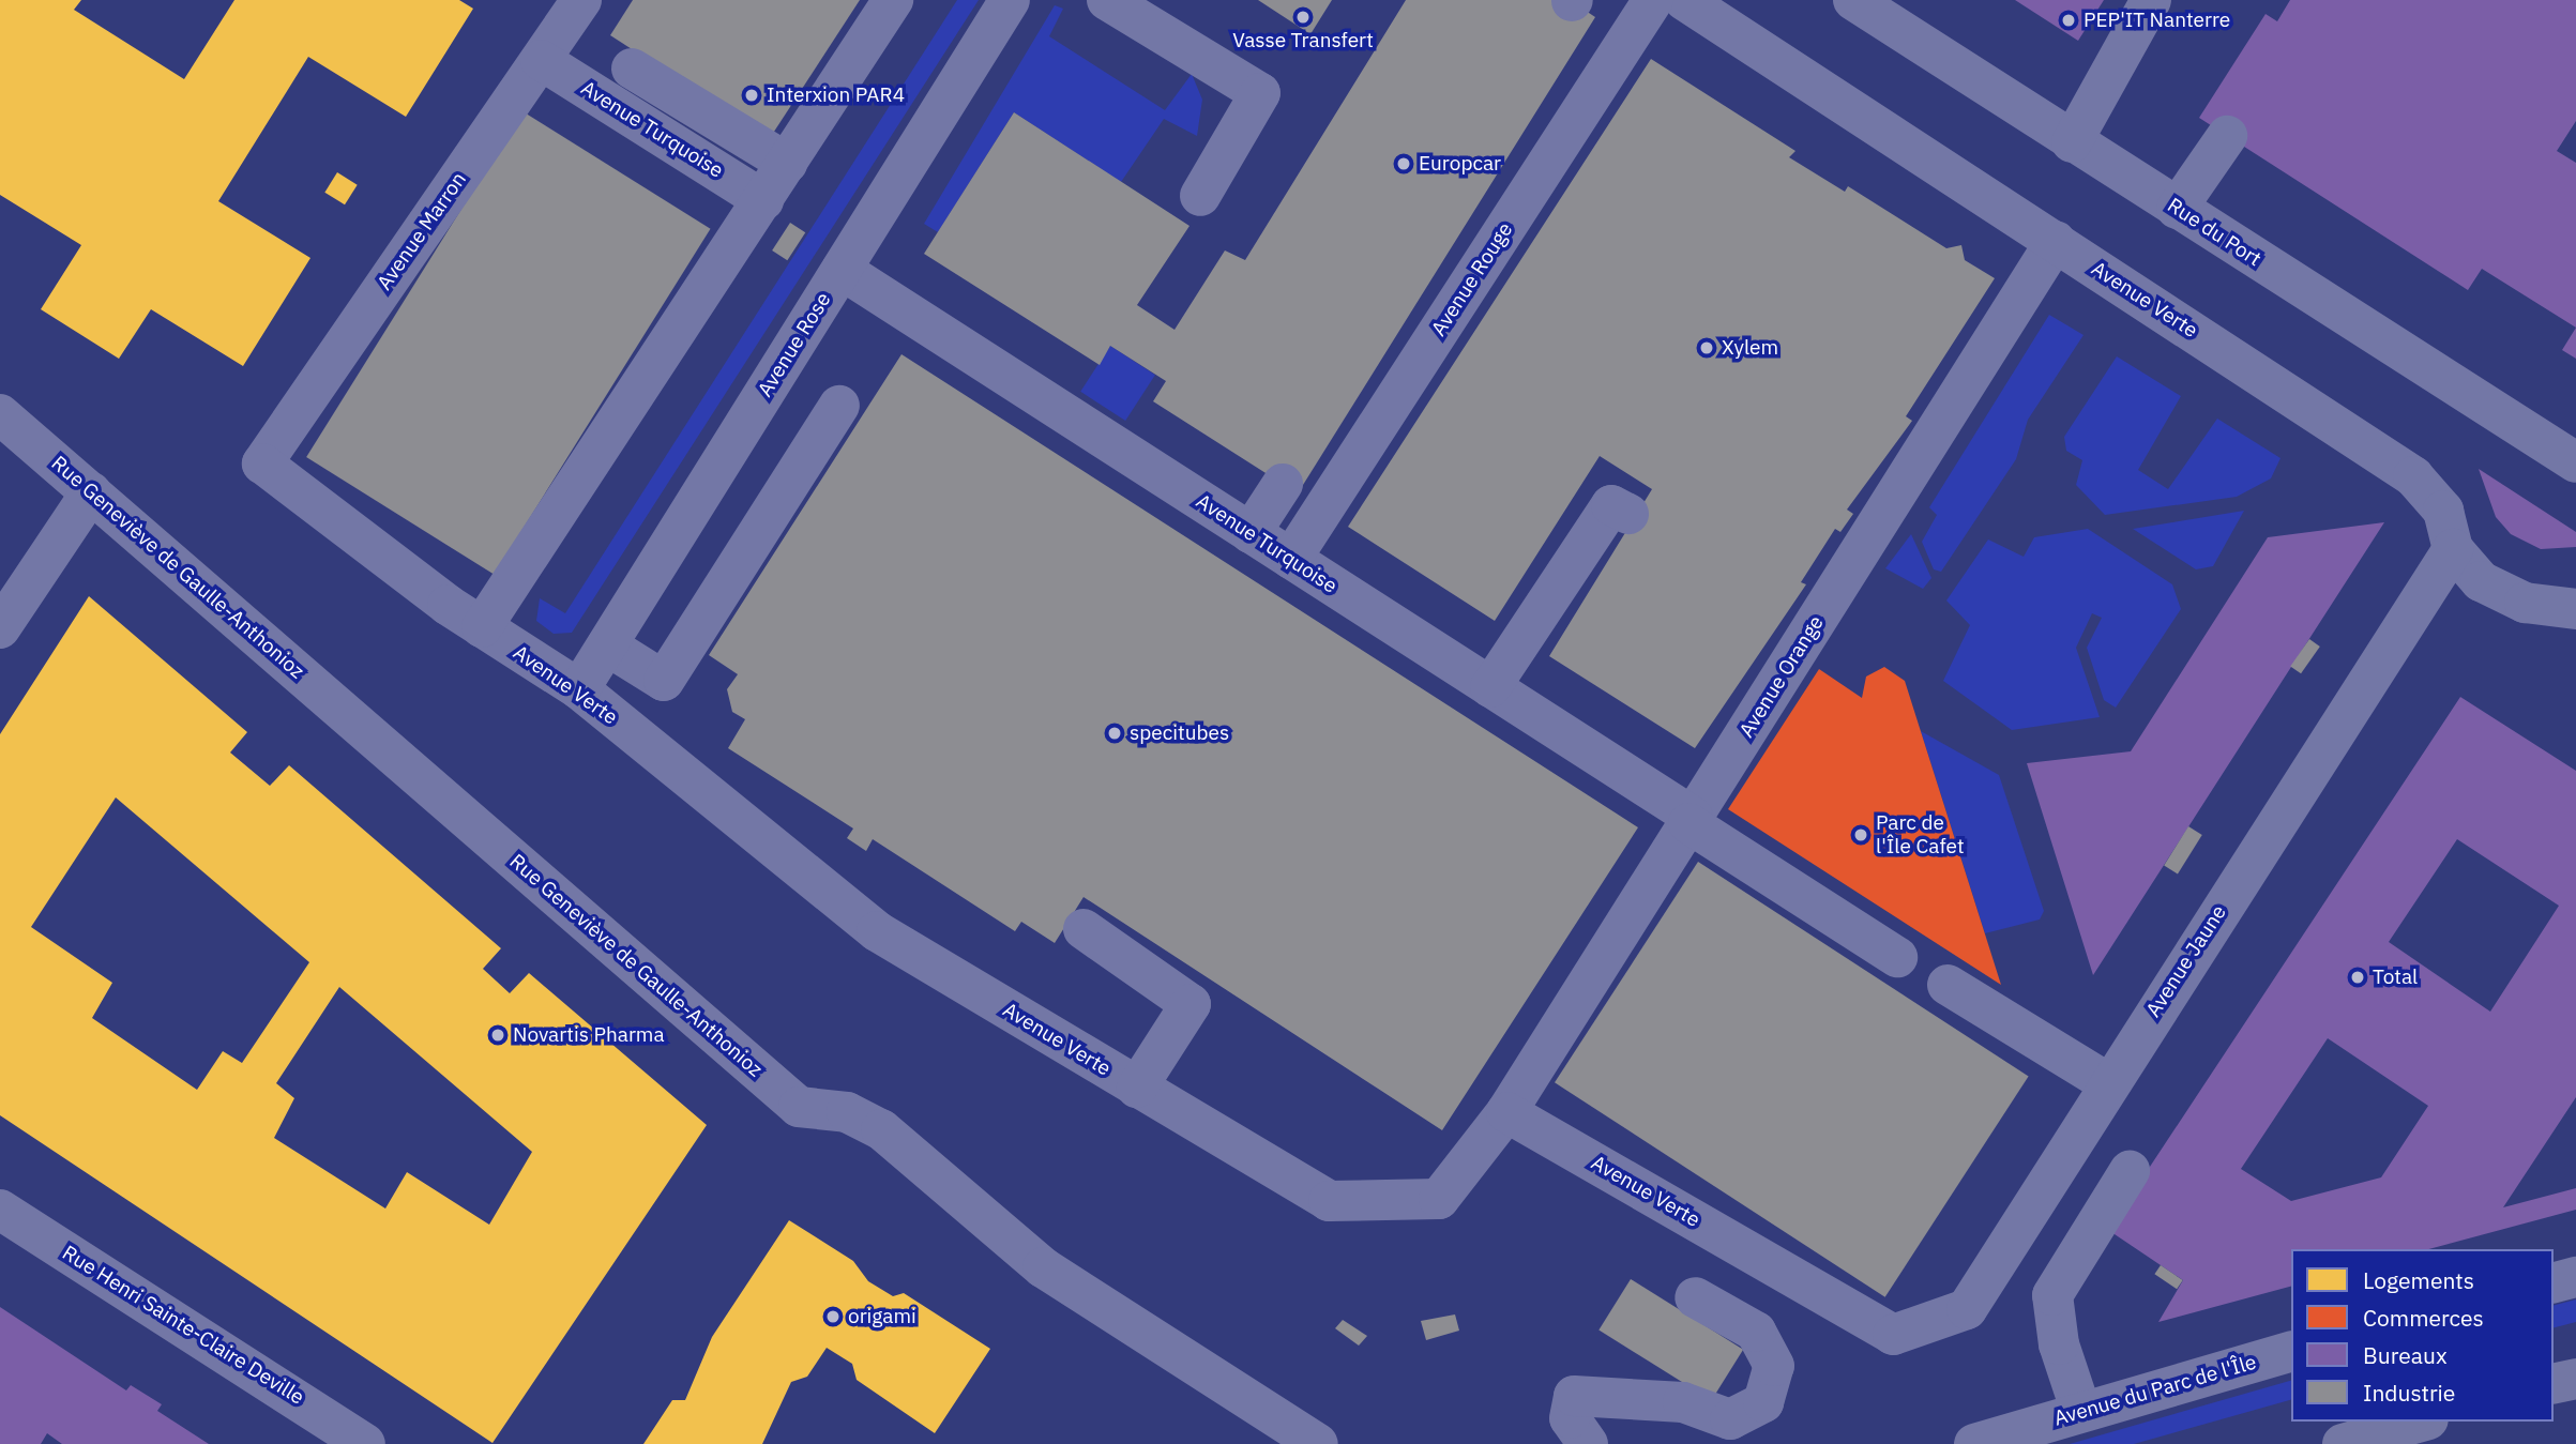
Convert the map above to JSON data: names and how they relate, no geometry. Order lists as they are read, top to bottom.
{
  "streets": {
    "street": [
      "Avenue Turquoise",
      "Avenue Marron",
      "Rue du Port",
      "Avenue Rouge",
      "Avenue Verte",
      "Avenue Rose",
      "Rue Geneviève de Gaulle-Anthonioz",
      "Avenue Orange",
      "Avenue Jaune",
      "Rue Henri Sainte-Claire Deville",
      "Avenue du Parc de l'Île"
    ]
  },
  "crossings": [
    ["Avenue Turquoise", "Avenue Marron"],
    ["Avenue Turquoise", "Avenue Rouge"],
    ["Avenue Turquoise", "Avenue Rose"],
    ["Avenue Turquoise", "Avenue Orange"],
    ["Avenue Marron", "Avenue Verte"],
    ["Avenue Verte", "Avenue Rose"],
    ["Avenue Verte", "Avenue Orange"],
    ["Avenue Verte", "Avenue Jaune"]
  ],
  "places": [
    "Vasse Transfert",
    "PEP'IT Nanterre",
    "Interxion PAR4",
    "Europcar",
    "Xylem",
    "specitubes",
    "Parc de l'Île Cafet",
    "Total",
    "Novartis Pharma",
    "origami"
  ],
  "legend": [
    "Logements",
    "Commerces",
    "Bureaux",
    "Industrie"
  ]
}
